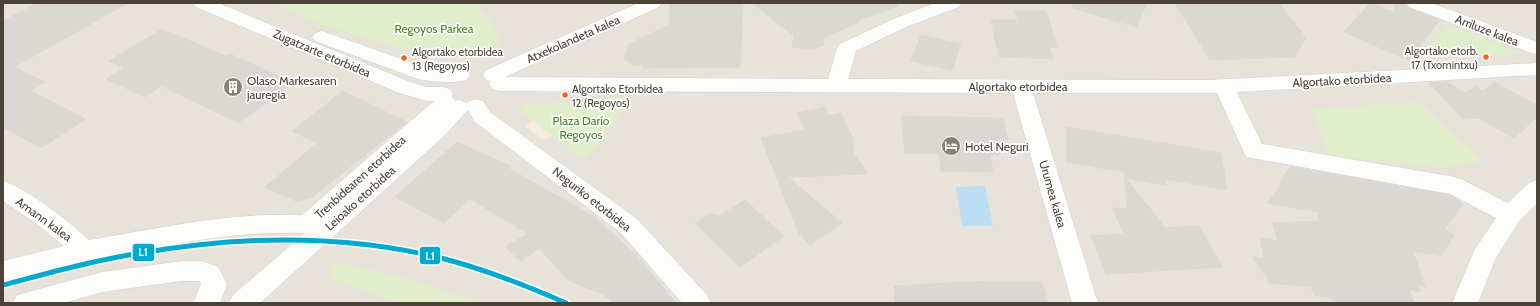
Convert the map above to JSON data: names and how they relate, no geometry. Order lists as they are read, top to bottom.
{
  "streets": {
    "street": [
      "Arriluze kalea",
      "Atxekolandeta kalea",
      "Zugatzarte etorbidea",
      "Algortako etorbidea",
      "Trenbidearen etorbidea",
      "Urumea kalea",
      "Leioako etorbidea",
      "Neguriko etorbidea",
      "Amann kalea"
    ]
  },
  "crossings": [
    ["Atxekolandeta kalea", "Zugatzarte etorbidea"],
    ["Atxekolandeta kalea", "Algortako etorbidea"],
    ["Zugatzarte etorbidea", "Algortako etorbidea"],
    ["Zugatzarte etorbidea", "Trenbidearen etorbidea"],
    ["Zugatzarte etorbidea", "Leioako etorbidea"],
    ["Zugatzarte etorbidea", "Neguriko etorbidea"],
    ["Algortako etorbidea", "Urumea kalea"],
    ["Trenbidearen etorbidea", "Leioako etorbidea"],
    ["Trenbidearen etorbidea", "Neguriko etorbidea"],
    ["Trenbidearen etorbidea", "Amann kalea"],
    ["Leioako etorbidea", "Neguriko etorbidea"]
  ],
  "parks": ["Regoyos Parkea", "Plaza Darío Regoyos"],
  "places": {
    "other": ["Algortako etorb. 17 (Txomintxu)", "Algortako etorbidea 13 (Regoyos)", "Algortako Etorbidea 12 (Regoyos)"],
    "building": ["Olaso Markesaren jauregia"],
    "hotel": ["Hotel Neguri"]
  },
  "lines": ["transit line L1"]
}
